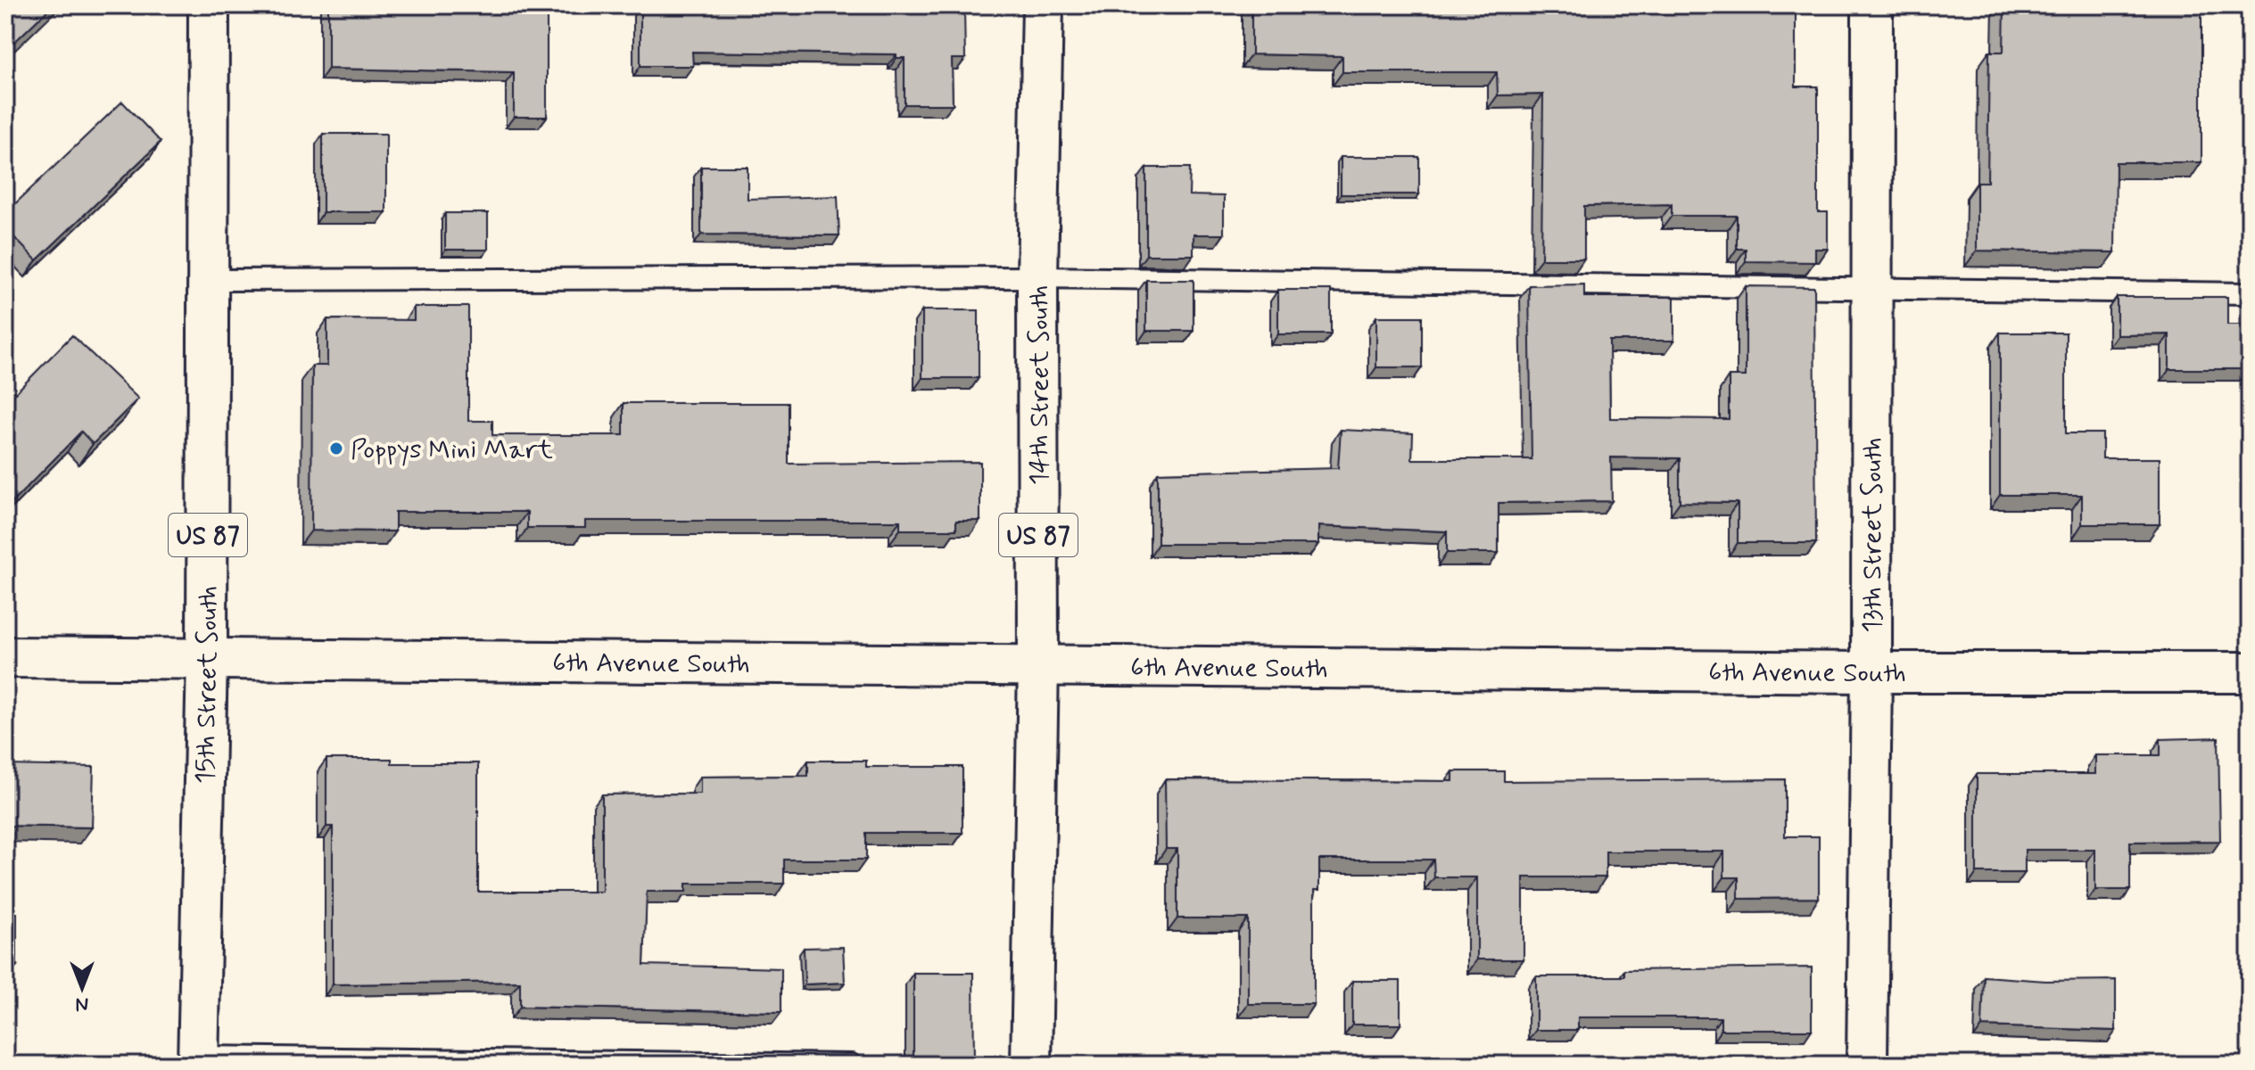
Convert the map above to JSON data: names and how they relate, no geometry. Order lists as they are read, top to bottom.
{
  "streets": {
    "street": [
      "14th Street South",
      "US 87",
      "13th Street South",
      "6th Avenue South",
      "15th Street South"
    ]
  },
  "crossings": [
    ["14th Street South", "6th Avenue South"],
    ["13th Street South", "6th Avenue South"],
    ["6th Avenue South", "15th Street South"]
  ],
  "places": ["Poppys Mini Mart"],
  "north": "bottom"
}
